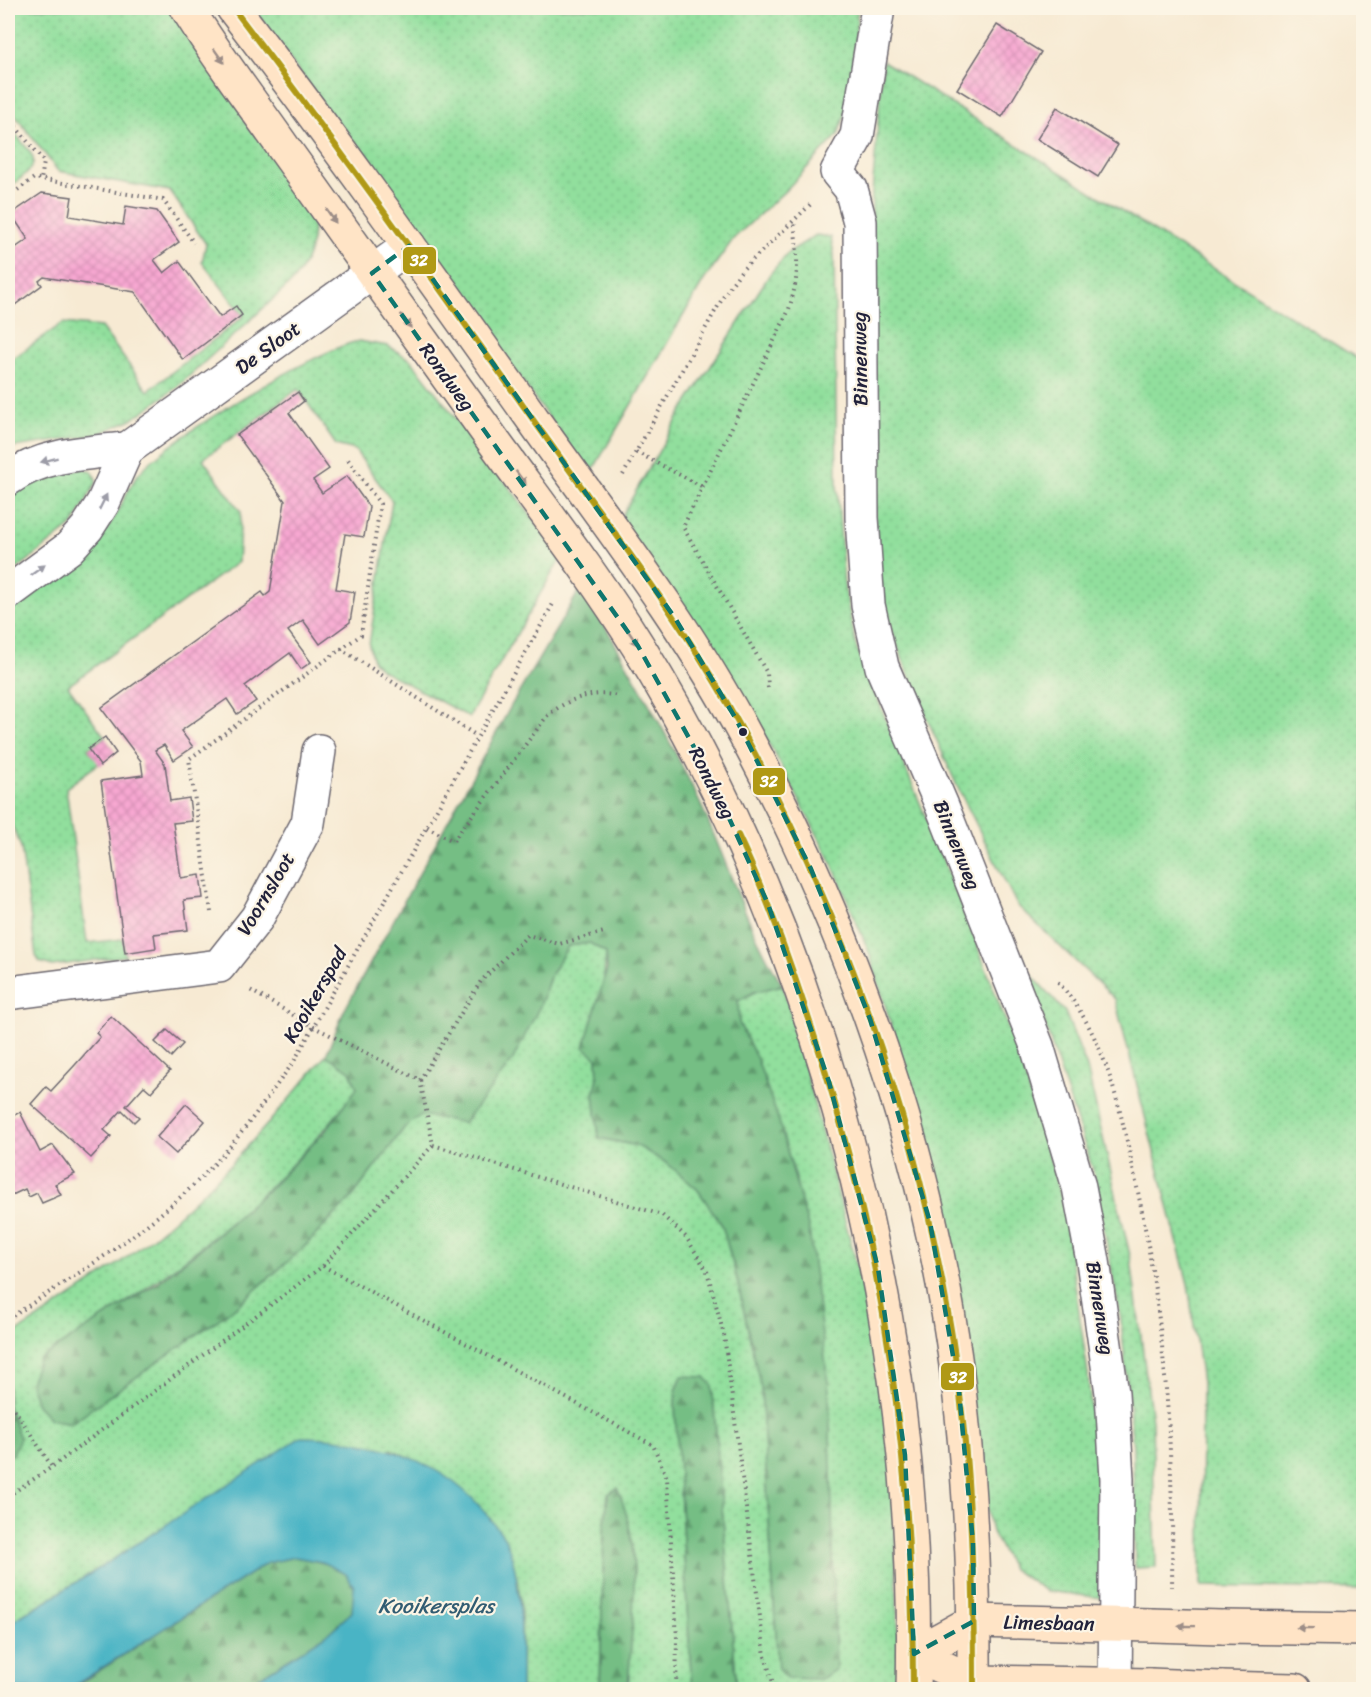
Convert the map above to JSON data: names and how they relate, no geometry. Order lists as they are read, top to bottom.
{
  "streets": {
    "main road": ["Rondweg", "Limesbaan"],
    "street": ["De Sloot", "Binnenweg", "Voornsloot"],
    "path": ["Kooikerspad"]
  },
  "crossings": [
    ["De Sloot", "Rondweg"],
    ["Binnenweg", "Limesbaan"]
  ],
  "water": ["Kooikersplas"],
  "lines": ["transit line 32"]
}
